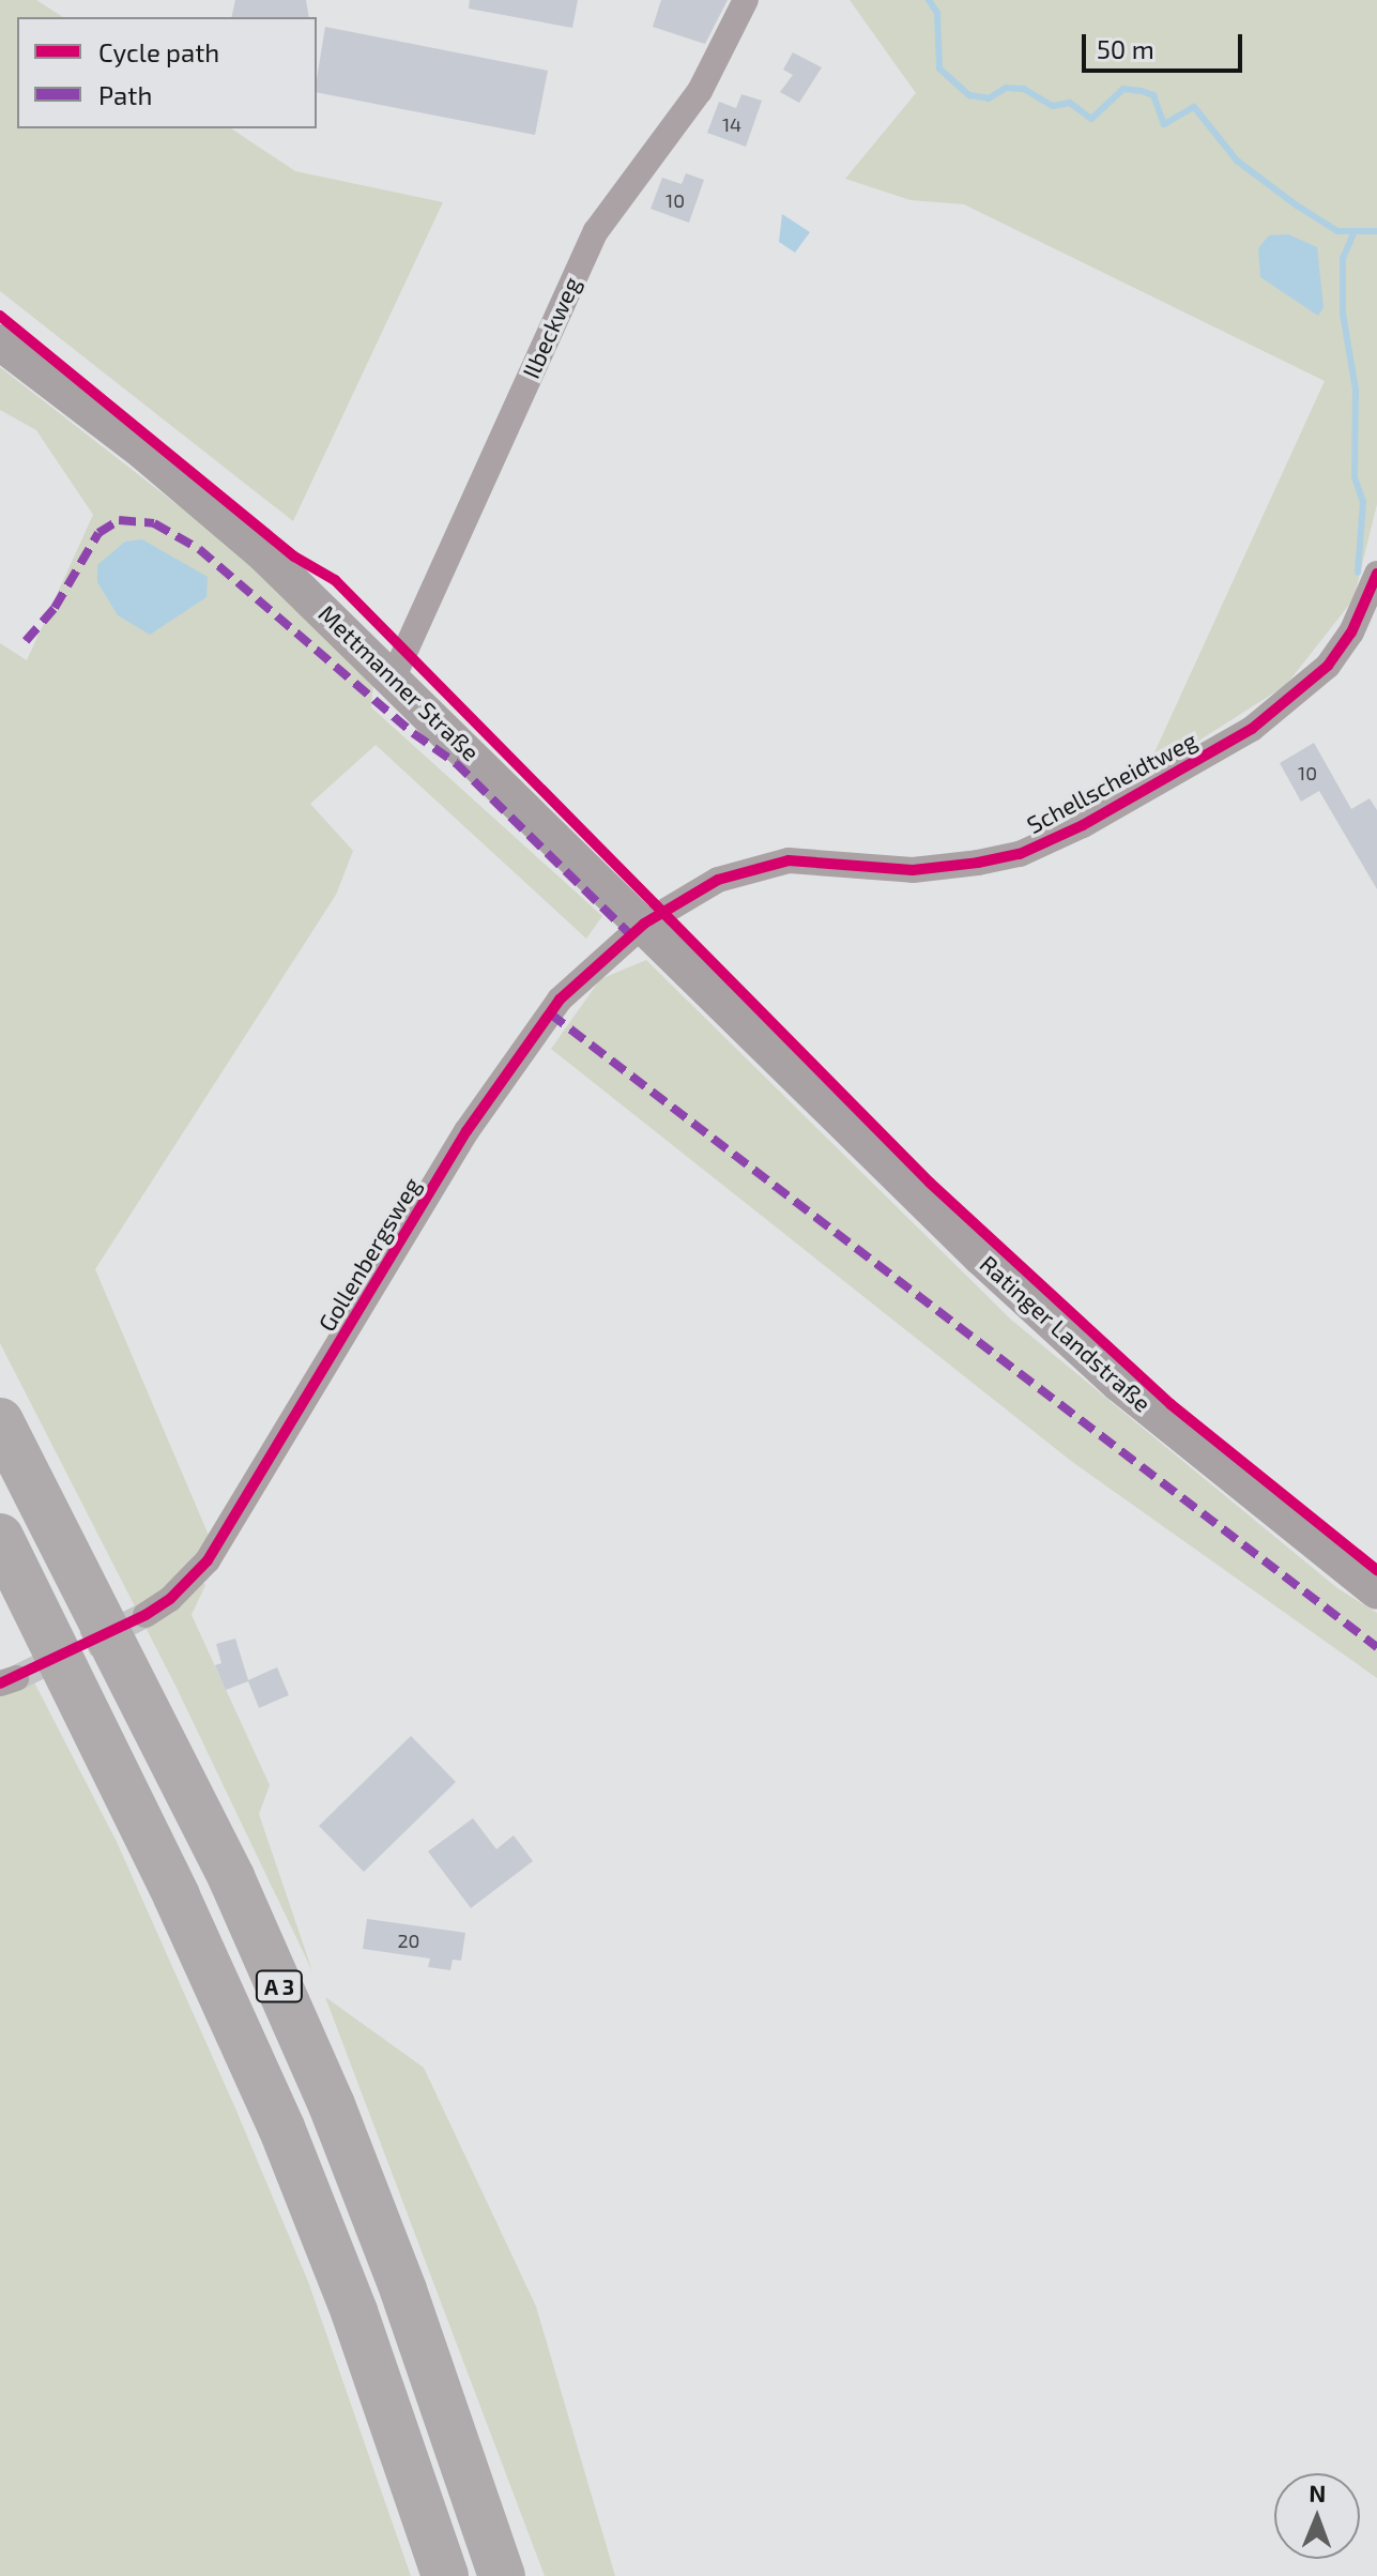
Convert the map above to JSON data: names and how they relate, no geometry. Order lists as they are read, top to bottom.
{
  "streets": {
    "highway": ["A 3"],
    "main road": ["Mettmanner Straße", "Ratinger Landstraße"],
    "street": ["Ilbeckweg", "Schellscheidtweg", "Gollenbergsweg"]
  },
  "crossings": [
    ["Ilbeckweg", "Mettmanner Straße"],
    ["Mettmanner Straße", "Schellscheidtweg"],
    ["Mettmanner Straße", "Gollenbergsweg"],
    ["Mettmanner Straße", "Ratinger Landstraße"],
    ["Schellscheidtweg", "Gollenbergsweg"]
  ],
  "house_numbers": [
    "14",
    "10",
    "10",
    "20"
  ],
  "legend": ["Cycle path", "Path"],
  "scale_bar": "50 m",
  "north": "top"
}
